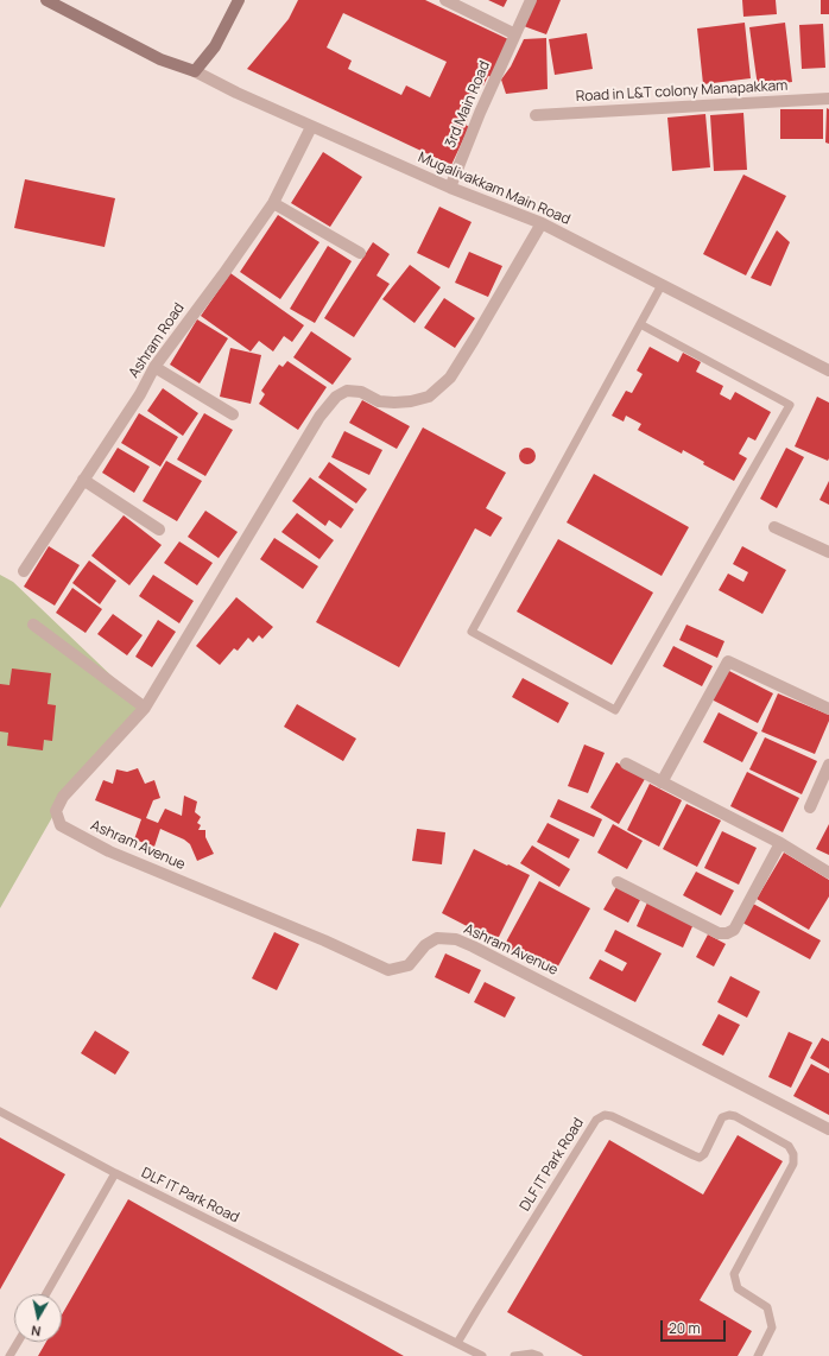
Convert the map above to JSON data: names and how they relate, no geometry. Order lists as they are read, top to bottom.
{
  "streets": {
    "street": [
      "Road in L&T colony Manapakkam",
      "3rd Main Road",
      "Mugalivakkam Main Road",
      "Ashram Road",
      "Ashram Avenue"
    ],
    "lane": ["DLF IT Park Road"]
  },
  "crossings": [
    ["3rd Main Road", "Mugalivakkam Main Road"],
    ["Mugalivakkam Main Road", "Ashram Road"]
  ],
  "scale_bar": "20 m",
  "north": "bottom"
}
